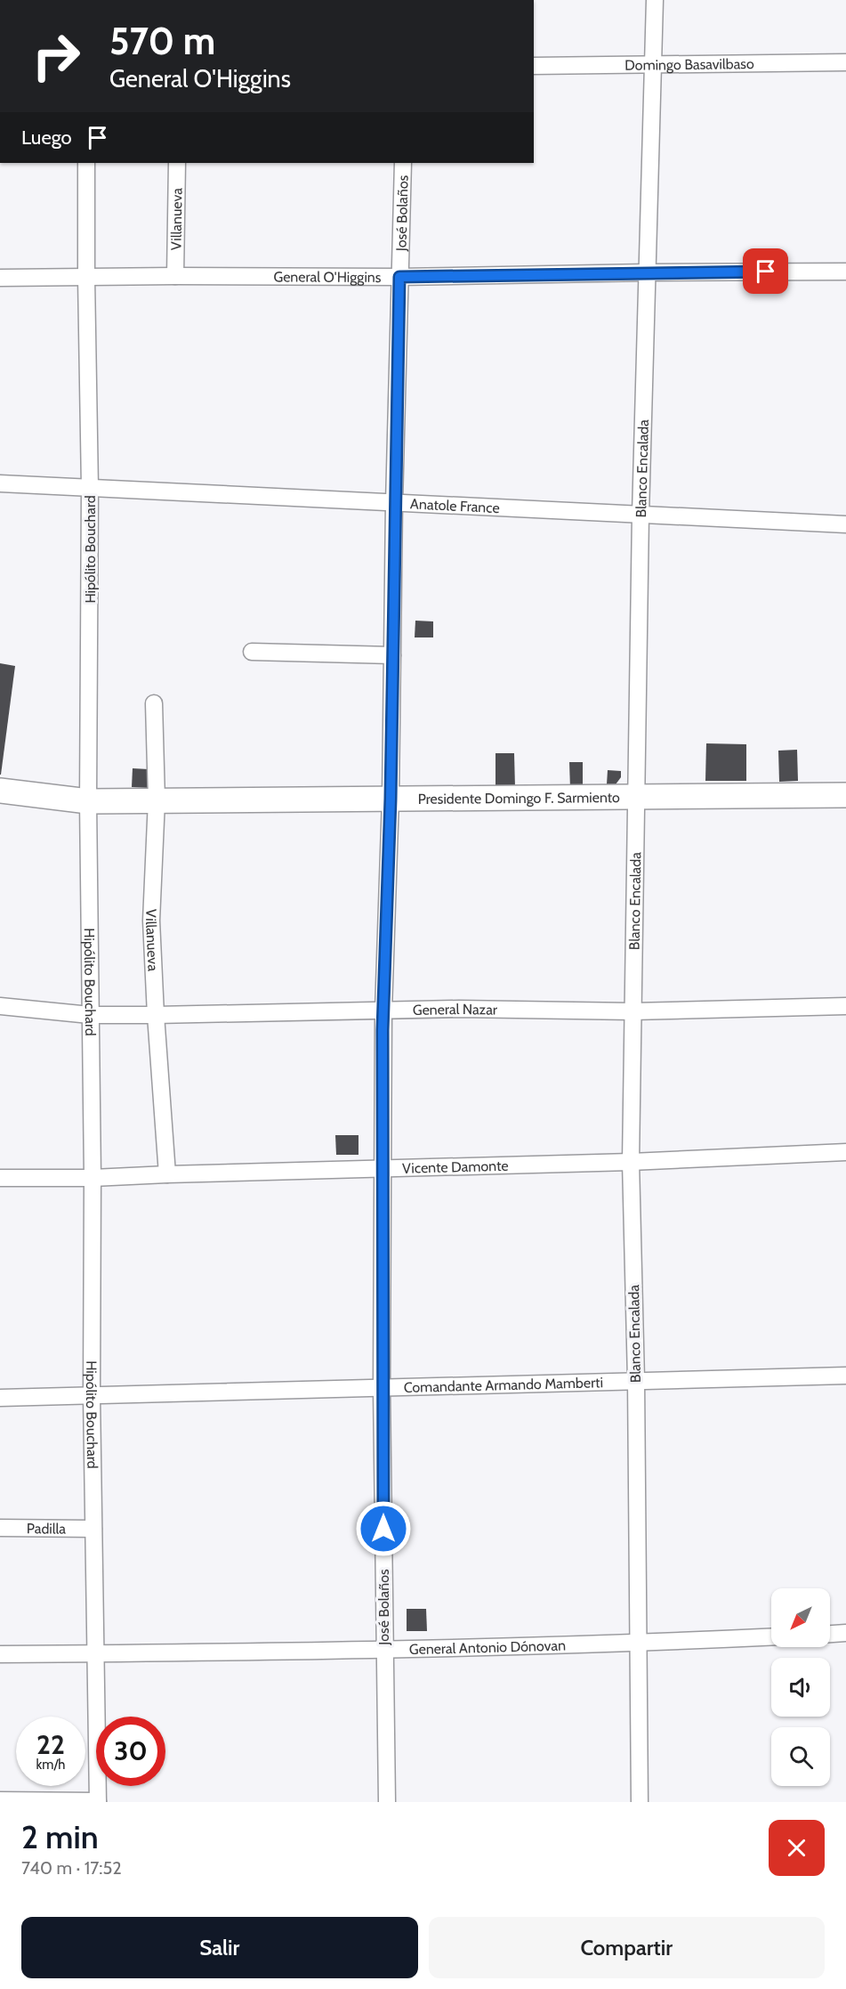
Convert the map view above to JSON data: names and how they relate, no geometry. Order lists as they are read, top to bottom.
{
  "streets": {
    "street": [
      "Domingo Basavilbaso",
      "José Bolaños",
      "Villanueva",
      "General O'Higgins",
      "Blanco Encalada",
      "Anatole France",
      "Hipólito Bouchard",
      "Presidente Domingo F. Sarmiento",
      "General Nazar",
      "Vicente Damonte",
      "Comandante Armando Mamberti",
      "Padilla",
      "General Antonio Dónovan"
    ]
  },
  "crossings": [
    ["Domingo Basavilbaso", "Blanco Encalada"],
    ["José Bolaños", "General O'Higgins"],
    ["José Bolaños", "Anatole France"],
    ["José Bolaños", "Presidente Domingo F. Sarmiento"],
    ["José Bolaños", "General Nazar"],
    ["José Bolaños", "Vicente Damonte"],
    ["José Bolaños", "Comandante Armando Mamberti"],
    ["José Bolaños", "General Antonio Dónovan"],
    ["Villanueva", "General O'Higgins"],
    ["Villanueva", "Presidente Domingo F. Sarmiento"],
    ["Villanueva", "General Nazar"],
    ["Villanueva", "Vicente Damonte"],
    ["General O'Higgins", "Blanco Encalada"],
    ["General O'Higgins", "Hipólito Bouchard"],
    ["Blanco Encalada", "Anatole France"],
    ["Blanco Encalada", "Presidente Domingo F. Sarmiento"],
    ["Blanco Encalada", "General Nazar"],
    ["Blanco Encalada", "Vicente Damonte"],
    ["Blanco Encalada", "Comandante Armando Mamberti"],
    ["Blanco Encalada", "General Antonio Dónovan"],
    ["Anatole France", "Hipólito Bouchard"],
    ["Hipólito Bouchard", "Presidente Domingo F. Sarmiento"],
    ["Hipólito Bouchard", "General Nazar"],
    ["Hipólito Bouchard", "Vicente Damonte"],
    ["Hipólito Bouchard", "Comandante Armando Mamberti"],
    ["Hipólito Bouchard", "Padilla"],
    ["Hipólito Bouchard", "General Antonio Dónovan"]
  ],
  "north": "bottom left",
  "page": {
    "turn": ["570 m", "General O'Higgins"],
    "then": "Luego",
    "speed": "22 km/h",
    "limit": "30",
    "heading": ["2 min", "740 m · 17:52"],
    "buttons": ["Salir", "Compartir"]
  }
}
